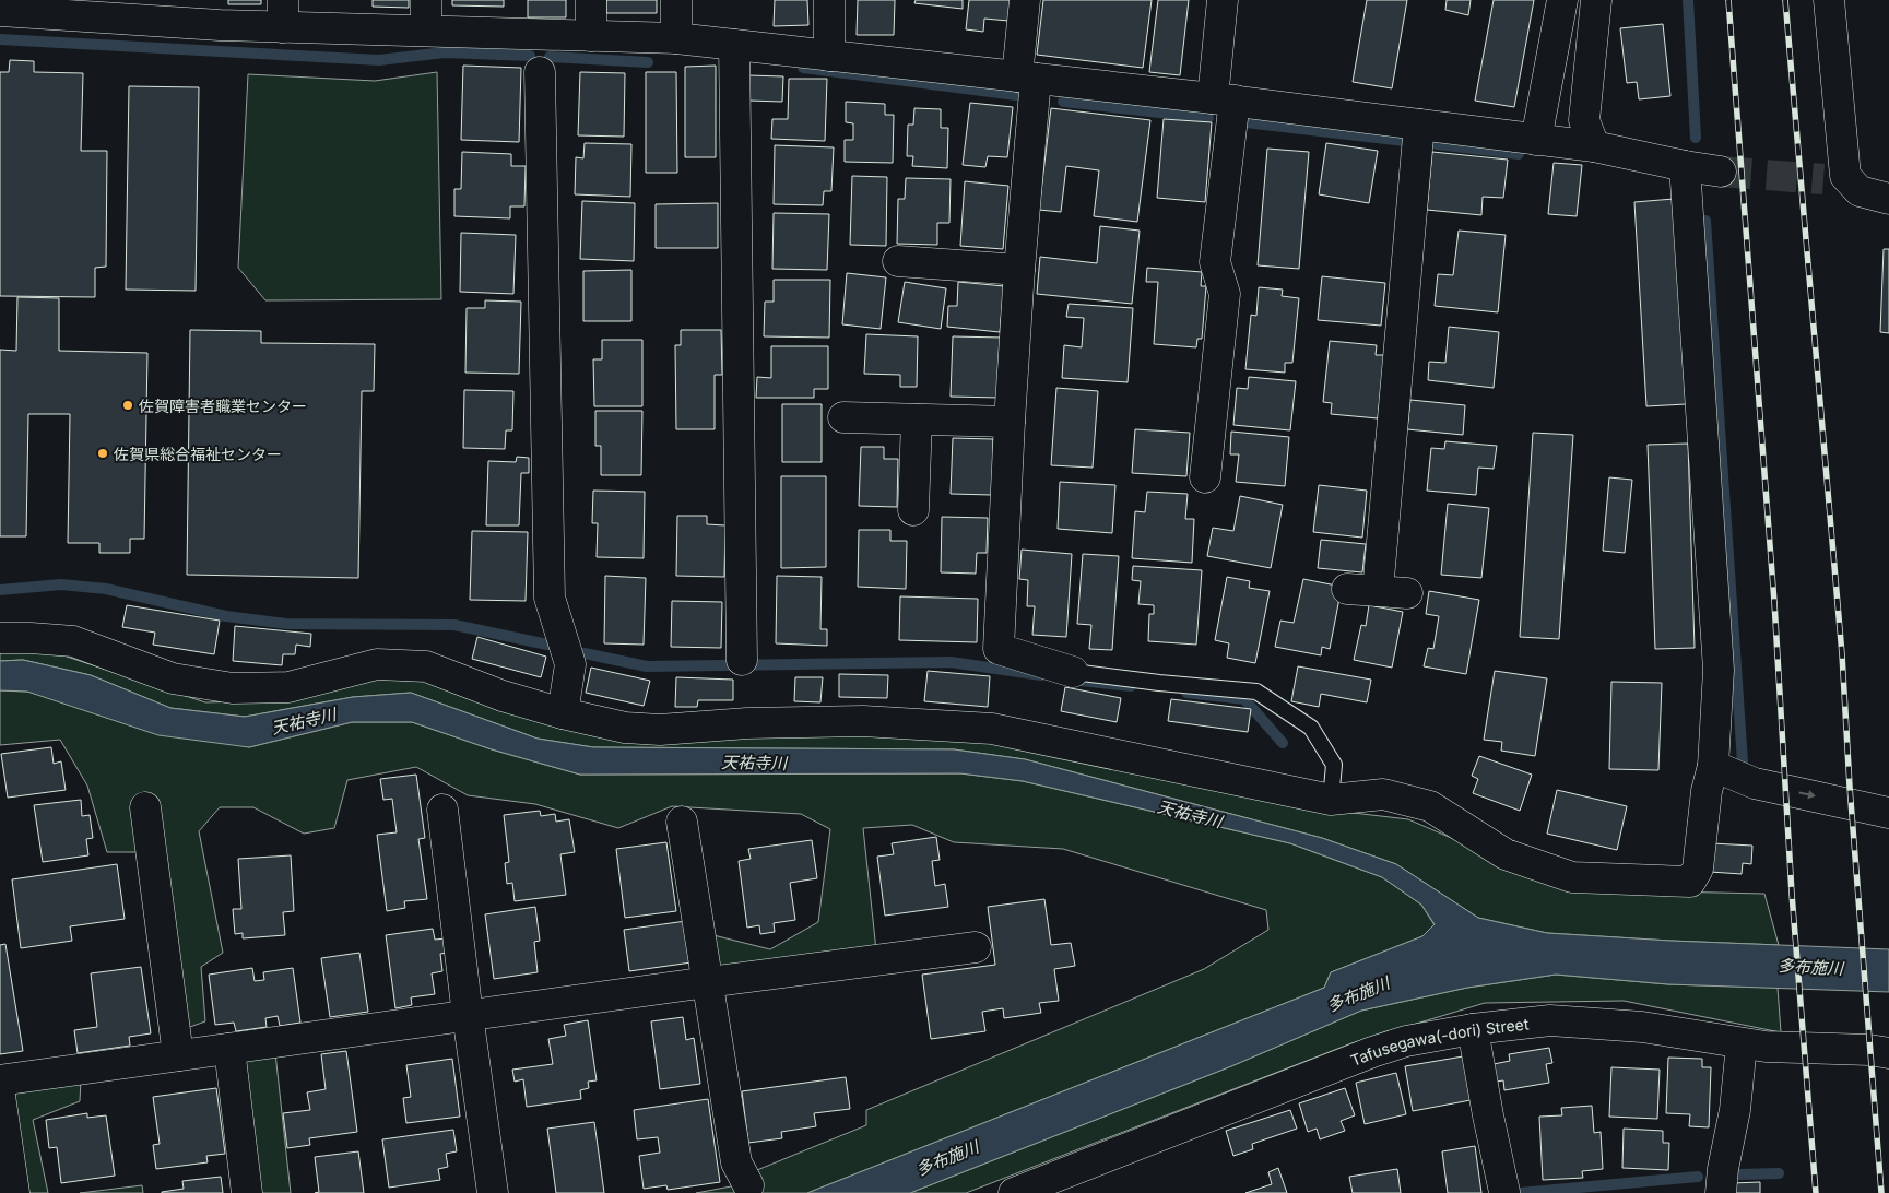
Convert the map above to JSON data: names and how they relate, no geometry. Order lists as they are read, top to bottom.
{
  "streets": {
    "street": ["Tafusegawa(-dori) Street"]
  },
  "water": ["天祐寺川", "多布施川"],
  "places": ["佐賀障害者職業センター", "佐賀県総合福祉センター"]
}
